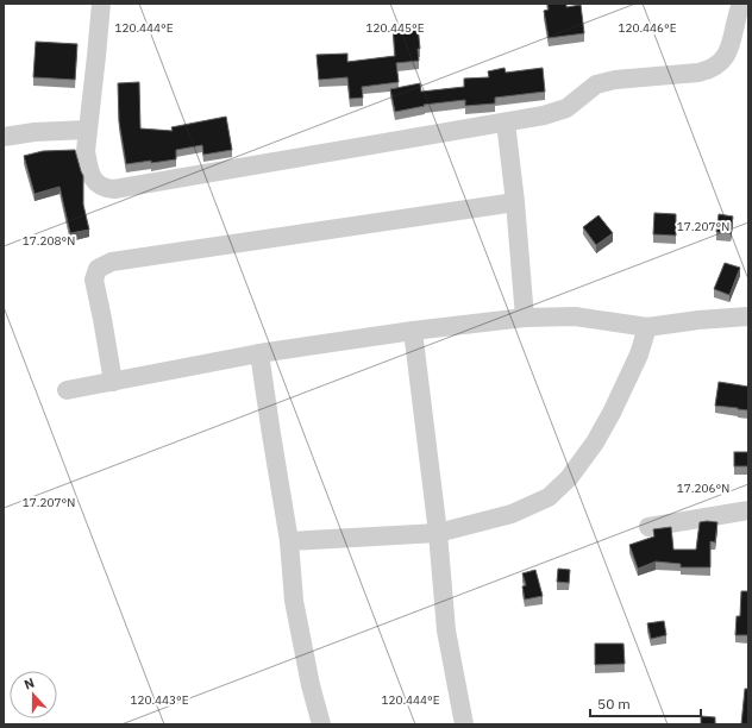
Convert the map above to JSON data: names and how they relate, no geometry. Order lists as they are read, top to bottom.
{
  "scale_bar": "50 m",
  "north": "top",
  "coordinates": [
    "120.444°E",
    "120.445°E",
    "120.446°E",
    "17.207°N",
    "17.208°N",
    "17.206°N",
    "120.443°E"
  ]
}
